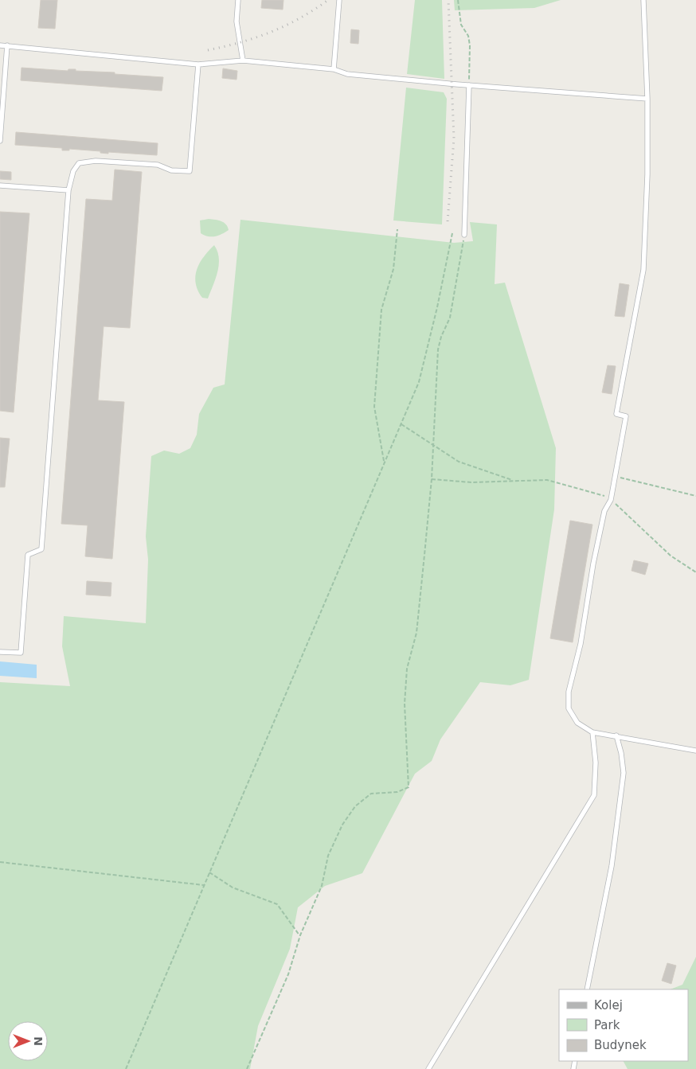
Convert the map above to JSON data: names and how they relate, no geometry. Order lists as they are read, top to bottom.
{
  "legend": ["Kolej", "Park", "Budynek"],
  "north": "right"
}
